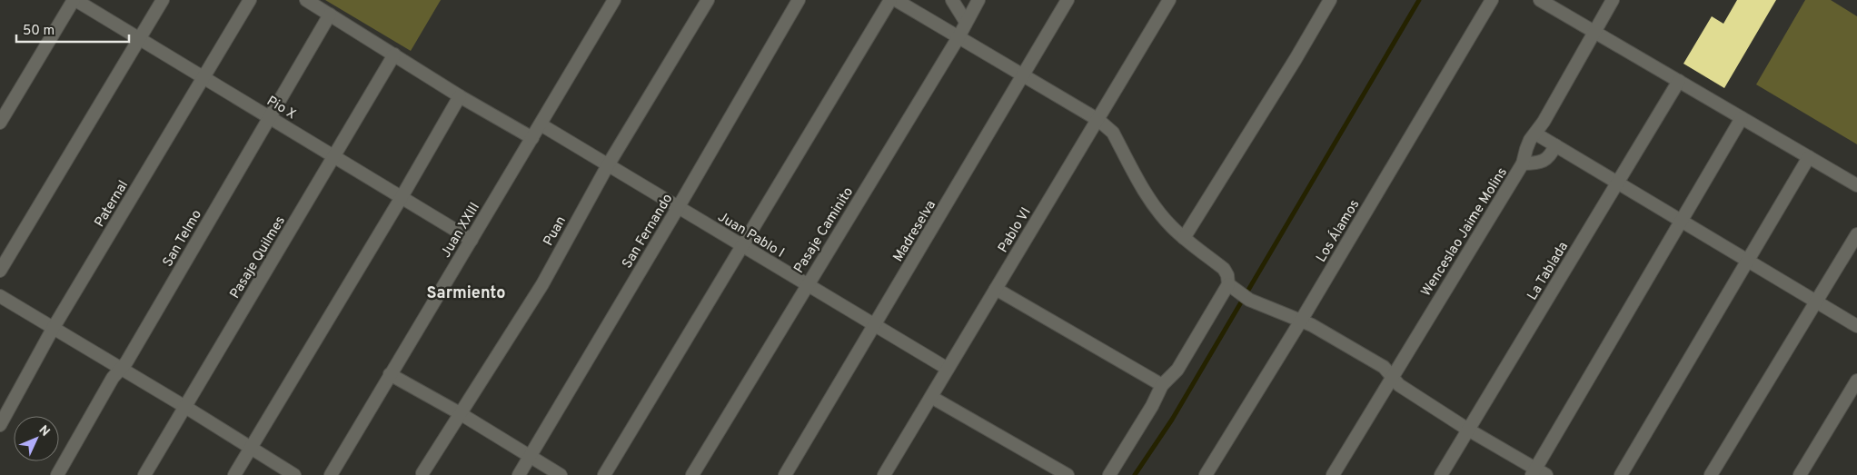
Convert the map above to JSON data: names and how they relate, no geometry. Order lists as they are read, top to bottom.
{
  "streets": {
    "street": [
      "Pio X",
      "Paternal",
      "Juan XXIII",
      "Pasaje Caminito",
      "Pablo VI",
      "Puan",
      "San Fernando",
      "Madreselva",
      "Los Álamos",
      "Wenceslao Jaime Molins",
      "Juan Pablo I",
      "San Telmo",
      "Pasaje Quilmes",
      "La Tablada"
    ]
  },
  "crossings": [
    ["Pio X", "Paternal"],
    ["Pio X", "Juan XXIII"],
    ["Pio X", "San Telmo"],
    ["Pio X", "Pasaje Quilmes"],
    ["Juan XXIII", "Juan Pablo I"],
    ["Pasaje Caminito", "Juan Pablo I"],
    ["Pablo VI", "Juan Pablo I"],
    ["Puan", "Juan Pablo I"],
    ["San Fernando", "Juan Pablo I"],
    ["Madreselva", "Juan Pablo I"]
  ],
  "districts": ["Sarmiento"],
  "scale_bar": "50 m",
  "north": "top right"
}
